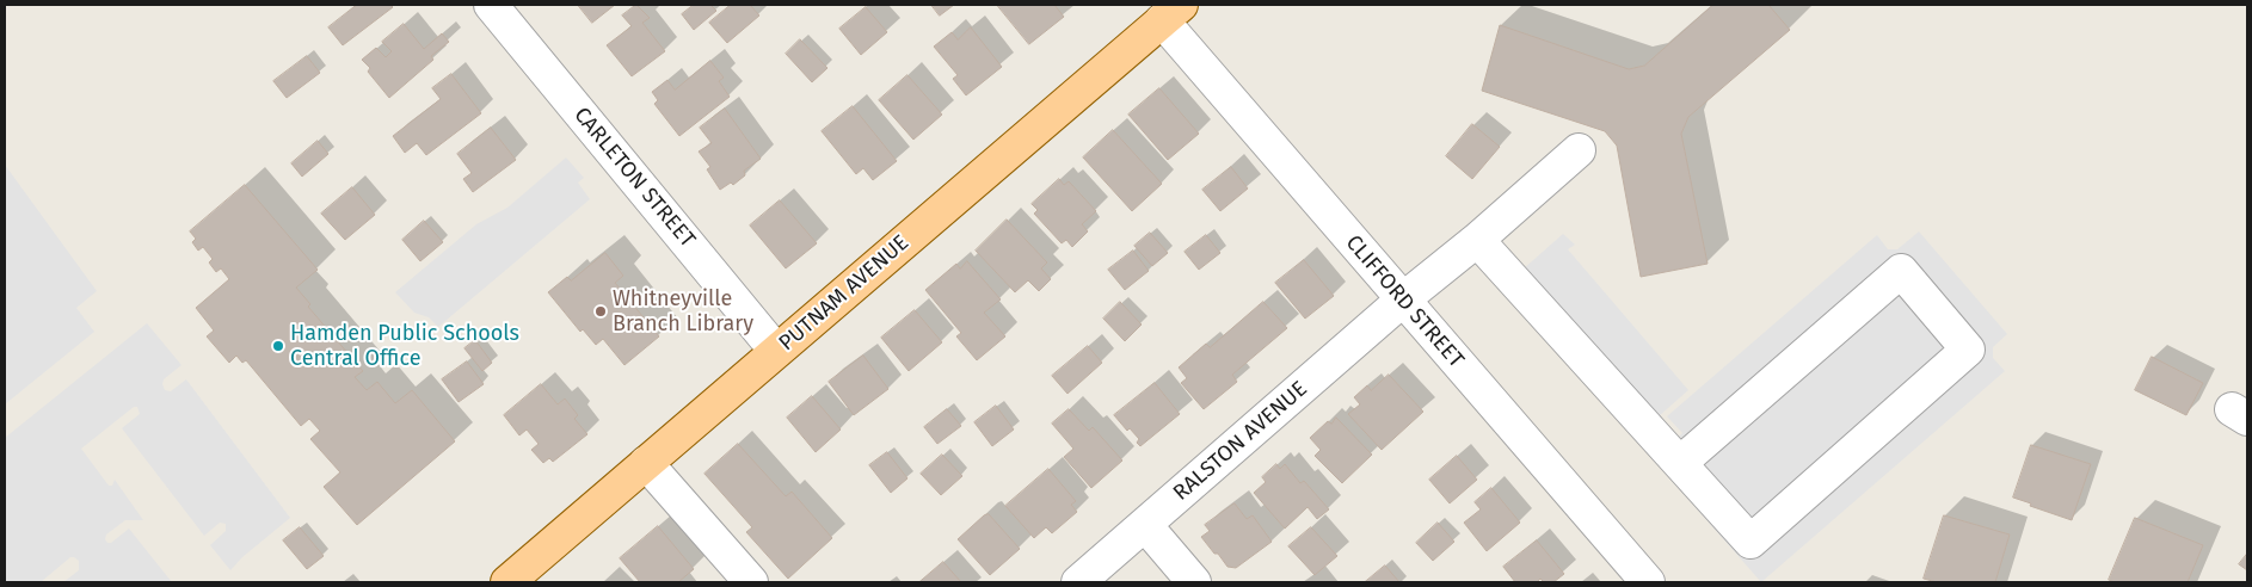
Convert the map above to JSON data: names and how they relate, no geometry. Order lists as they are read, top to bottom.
{
  "streets": {
    "main road": ["PUTNAM AVENUE"],
    "street": ["CARLETON STREET", "CLIFFORD STREET", "RALSTON AVENUE"]
  },
  "crossings": [
    ["CARLETON STREET", "PUTNAM AVENUE"],
    ["PUTNAM AVENUE", "CLIFFORD STREET"],
    ["CLIFFORD STREET", "RALSTON AVENUE"]
  ],
  "places": ["Whitneyville Branch Library", "Hamden Public Schools Central Office"]
}
